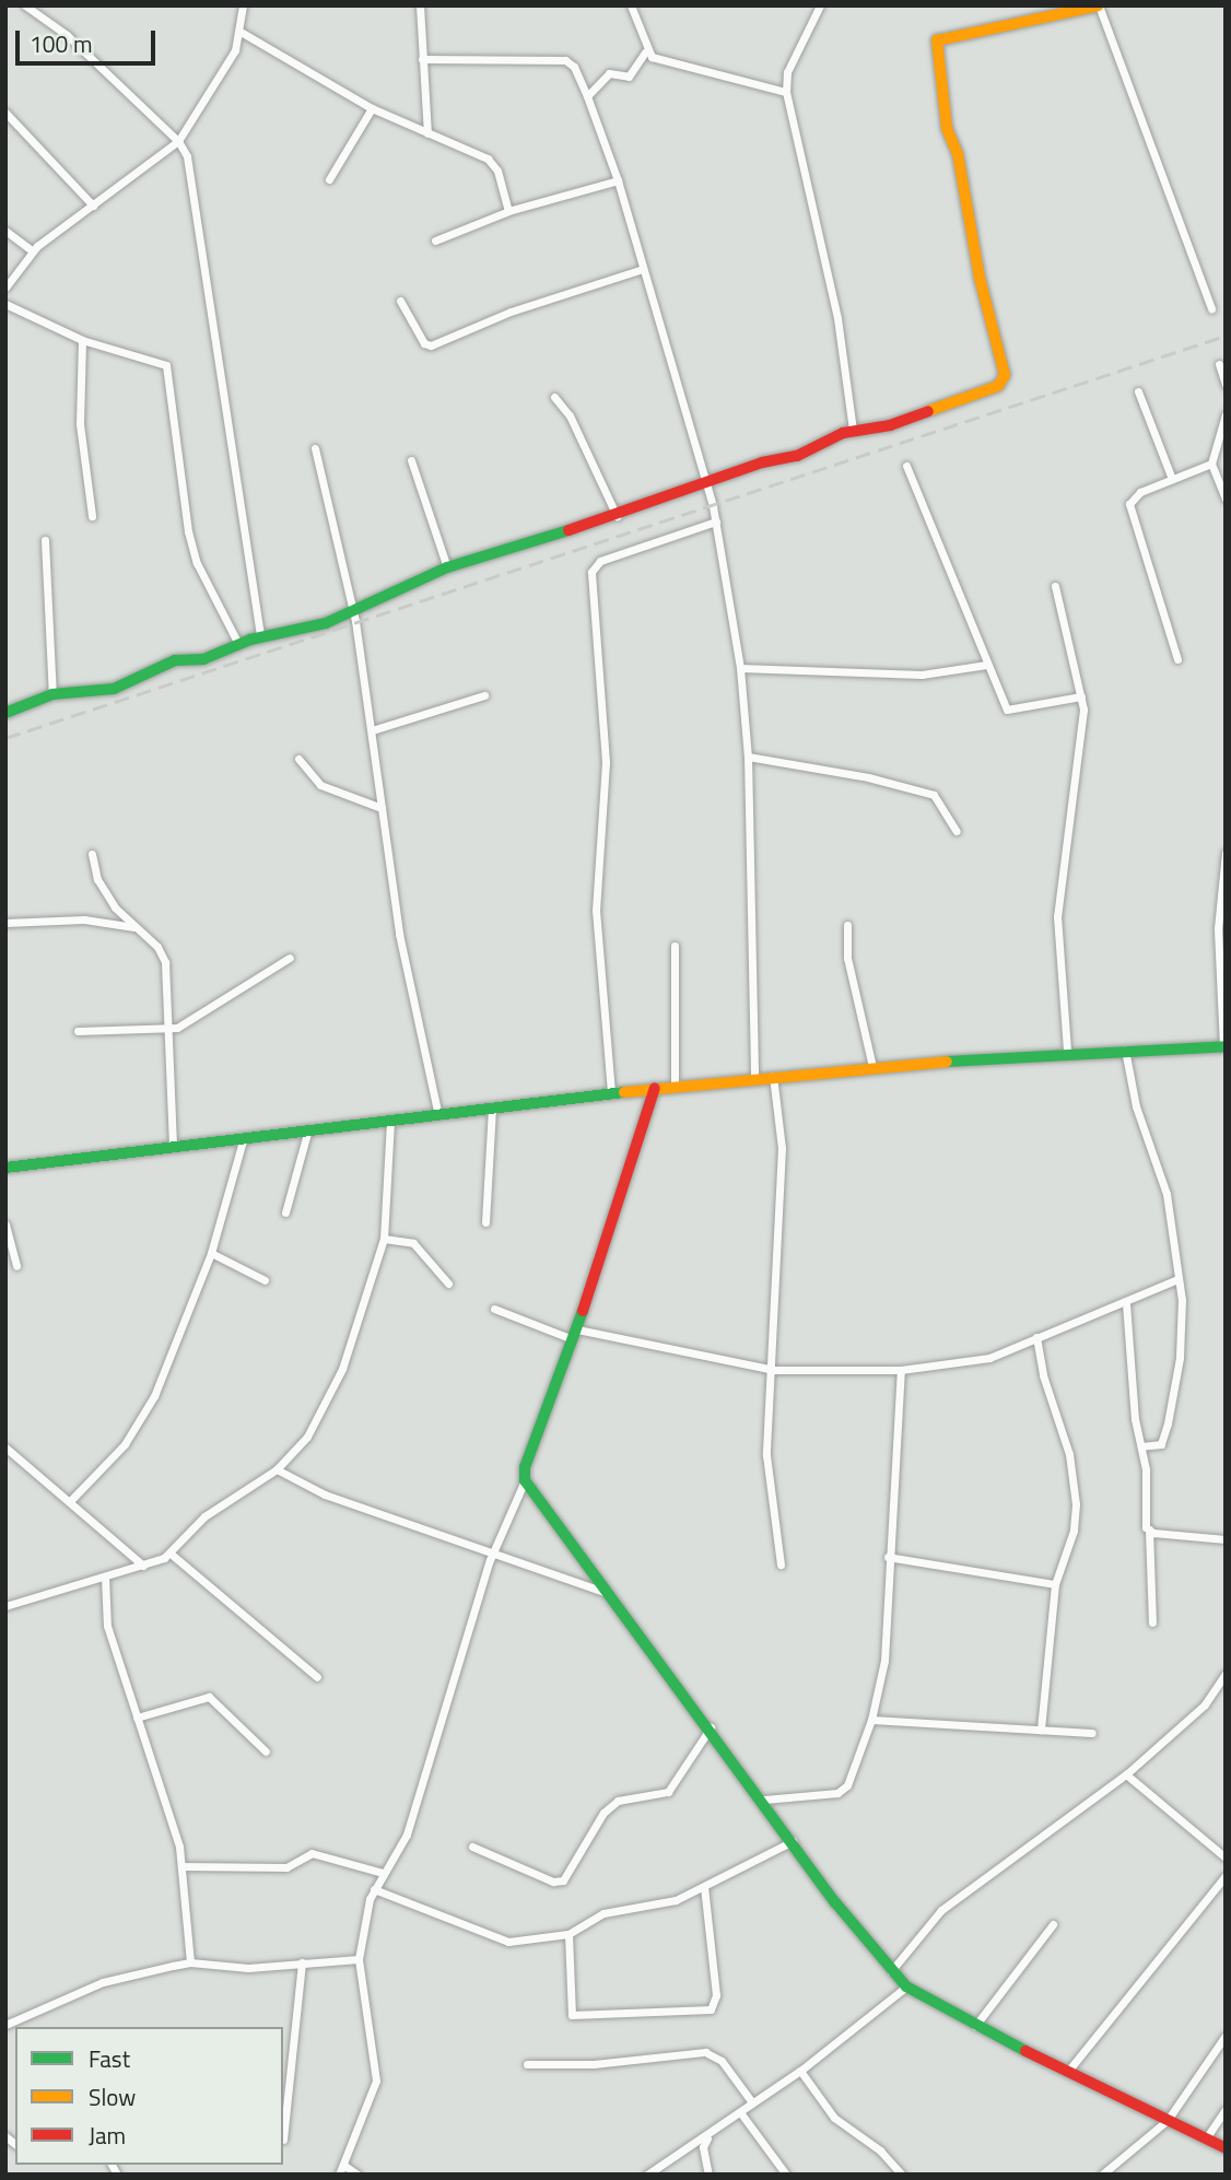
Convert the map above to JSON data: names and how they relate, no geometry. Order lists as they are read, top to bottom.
{
  "legend": ["Fast", "Slow", "Jam"],
  "scale_bar": "100 m"
}
